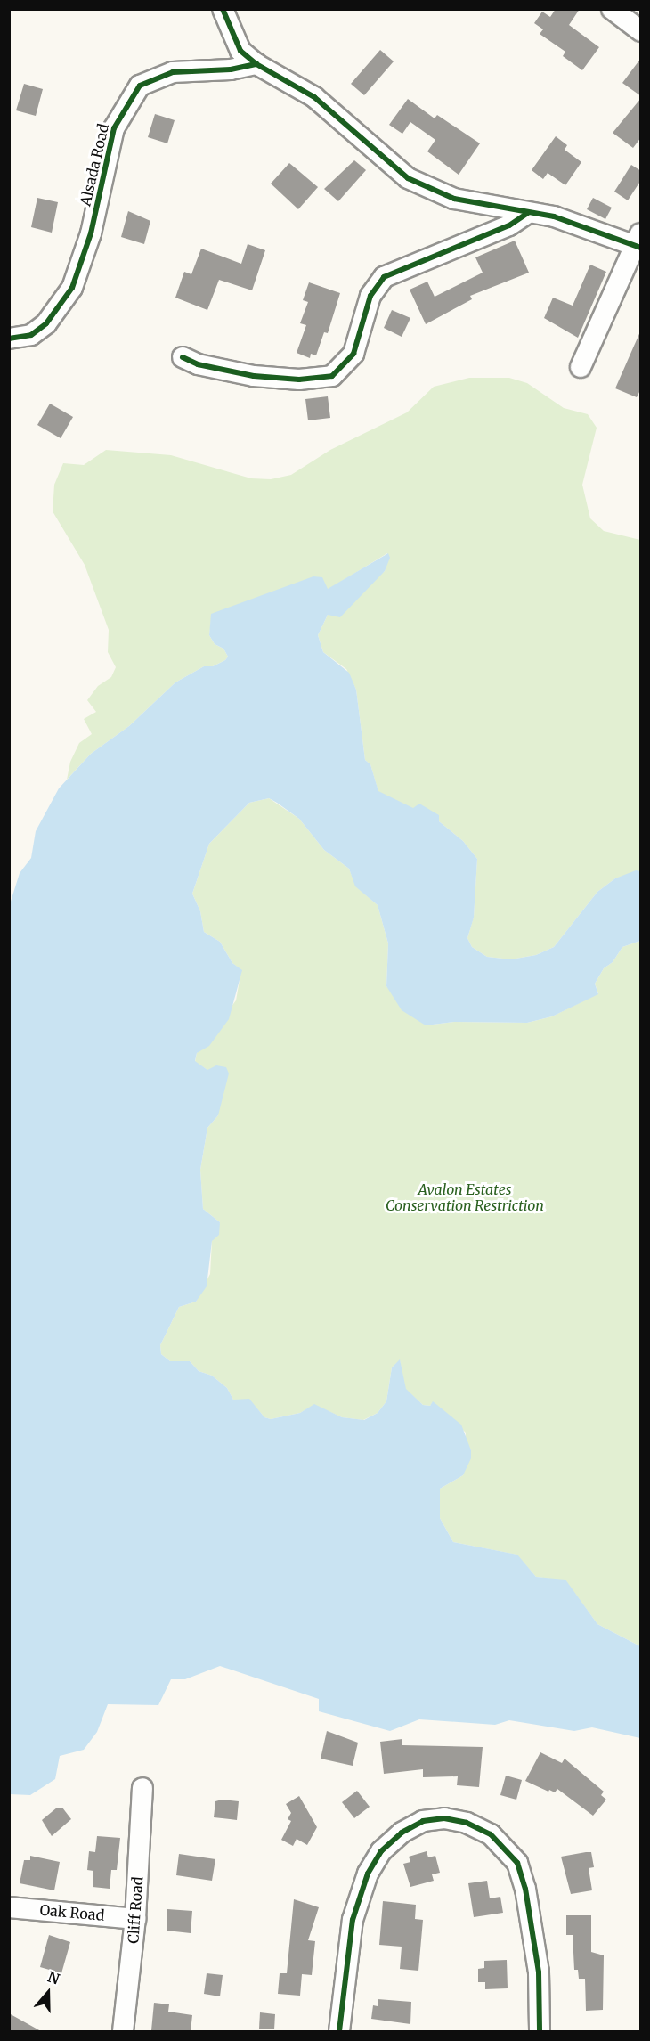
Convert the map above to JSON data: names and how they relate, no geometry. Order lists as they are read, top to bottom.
{
  "streets": {
    "street": ["Alsada Road", "Cliff Road", "Oak Road"]
  },
  "crossings": [
    ["Cliff Road", "Oak Road"]
  ],
  "parks": ["Avalon Estates Conservation Restriction"],
  "north": "top"
}
